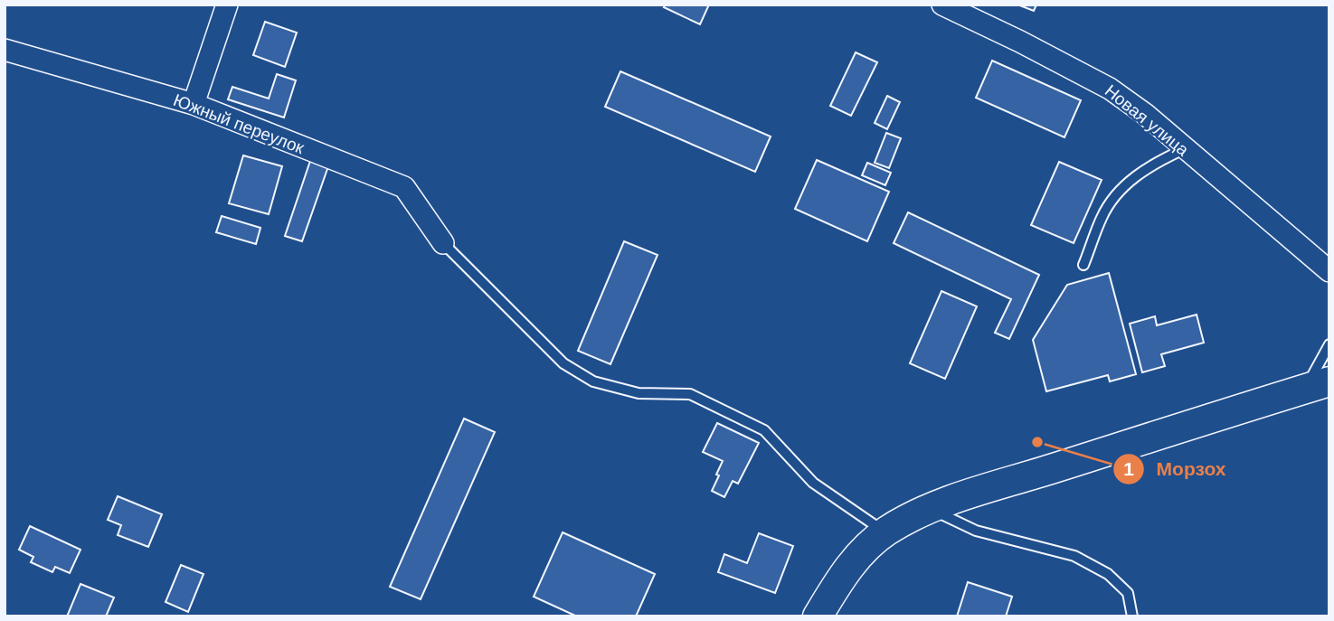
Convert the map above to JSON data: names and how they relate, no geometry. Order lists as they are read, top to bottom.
{
  "streets": {
    "street": ["Новая улица", "Южный переулок"]
  },
  "places": ["Морзох"]
}
